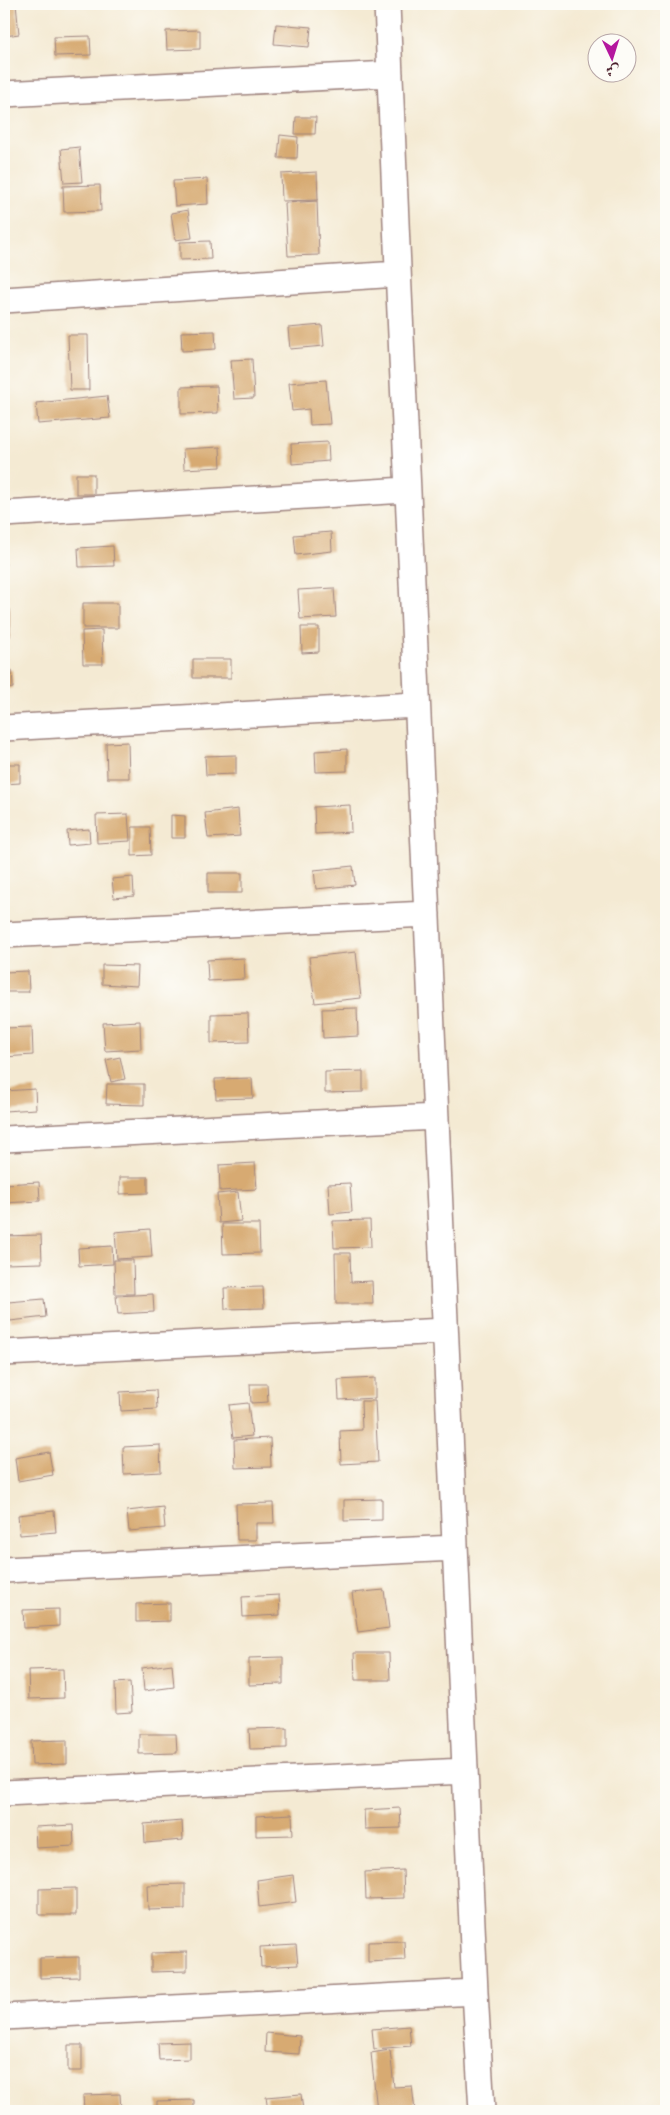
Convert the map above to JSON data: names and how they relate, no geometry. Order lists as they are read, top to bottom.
{
  "north": "bottom"
}
